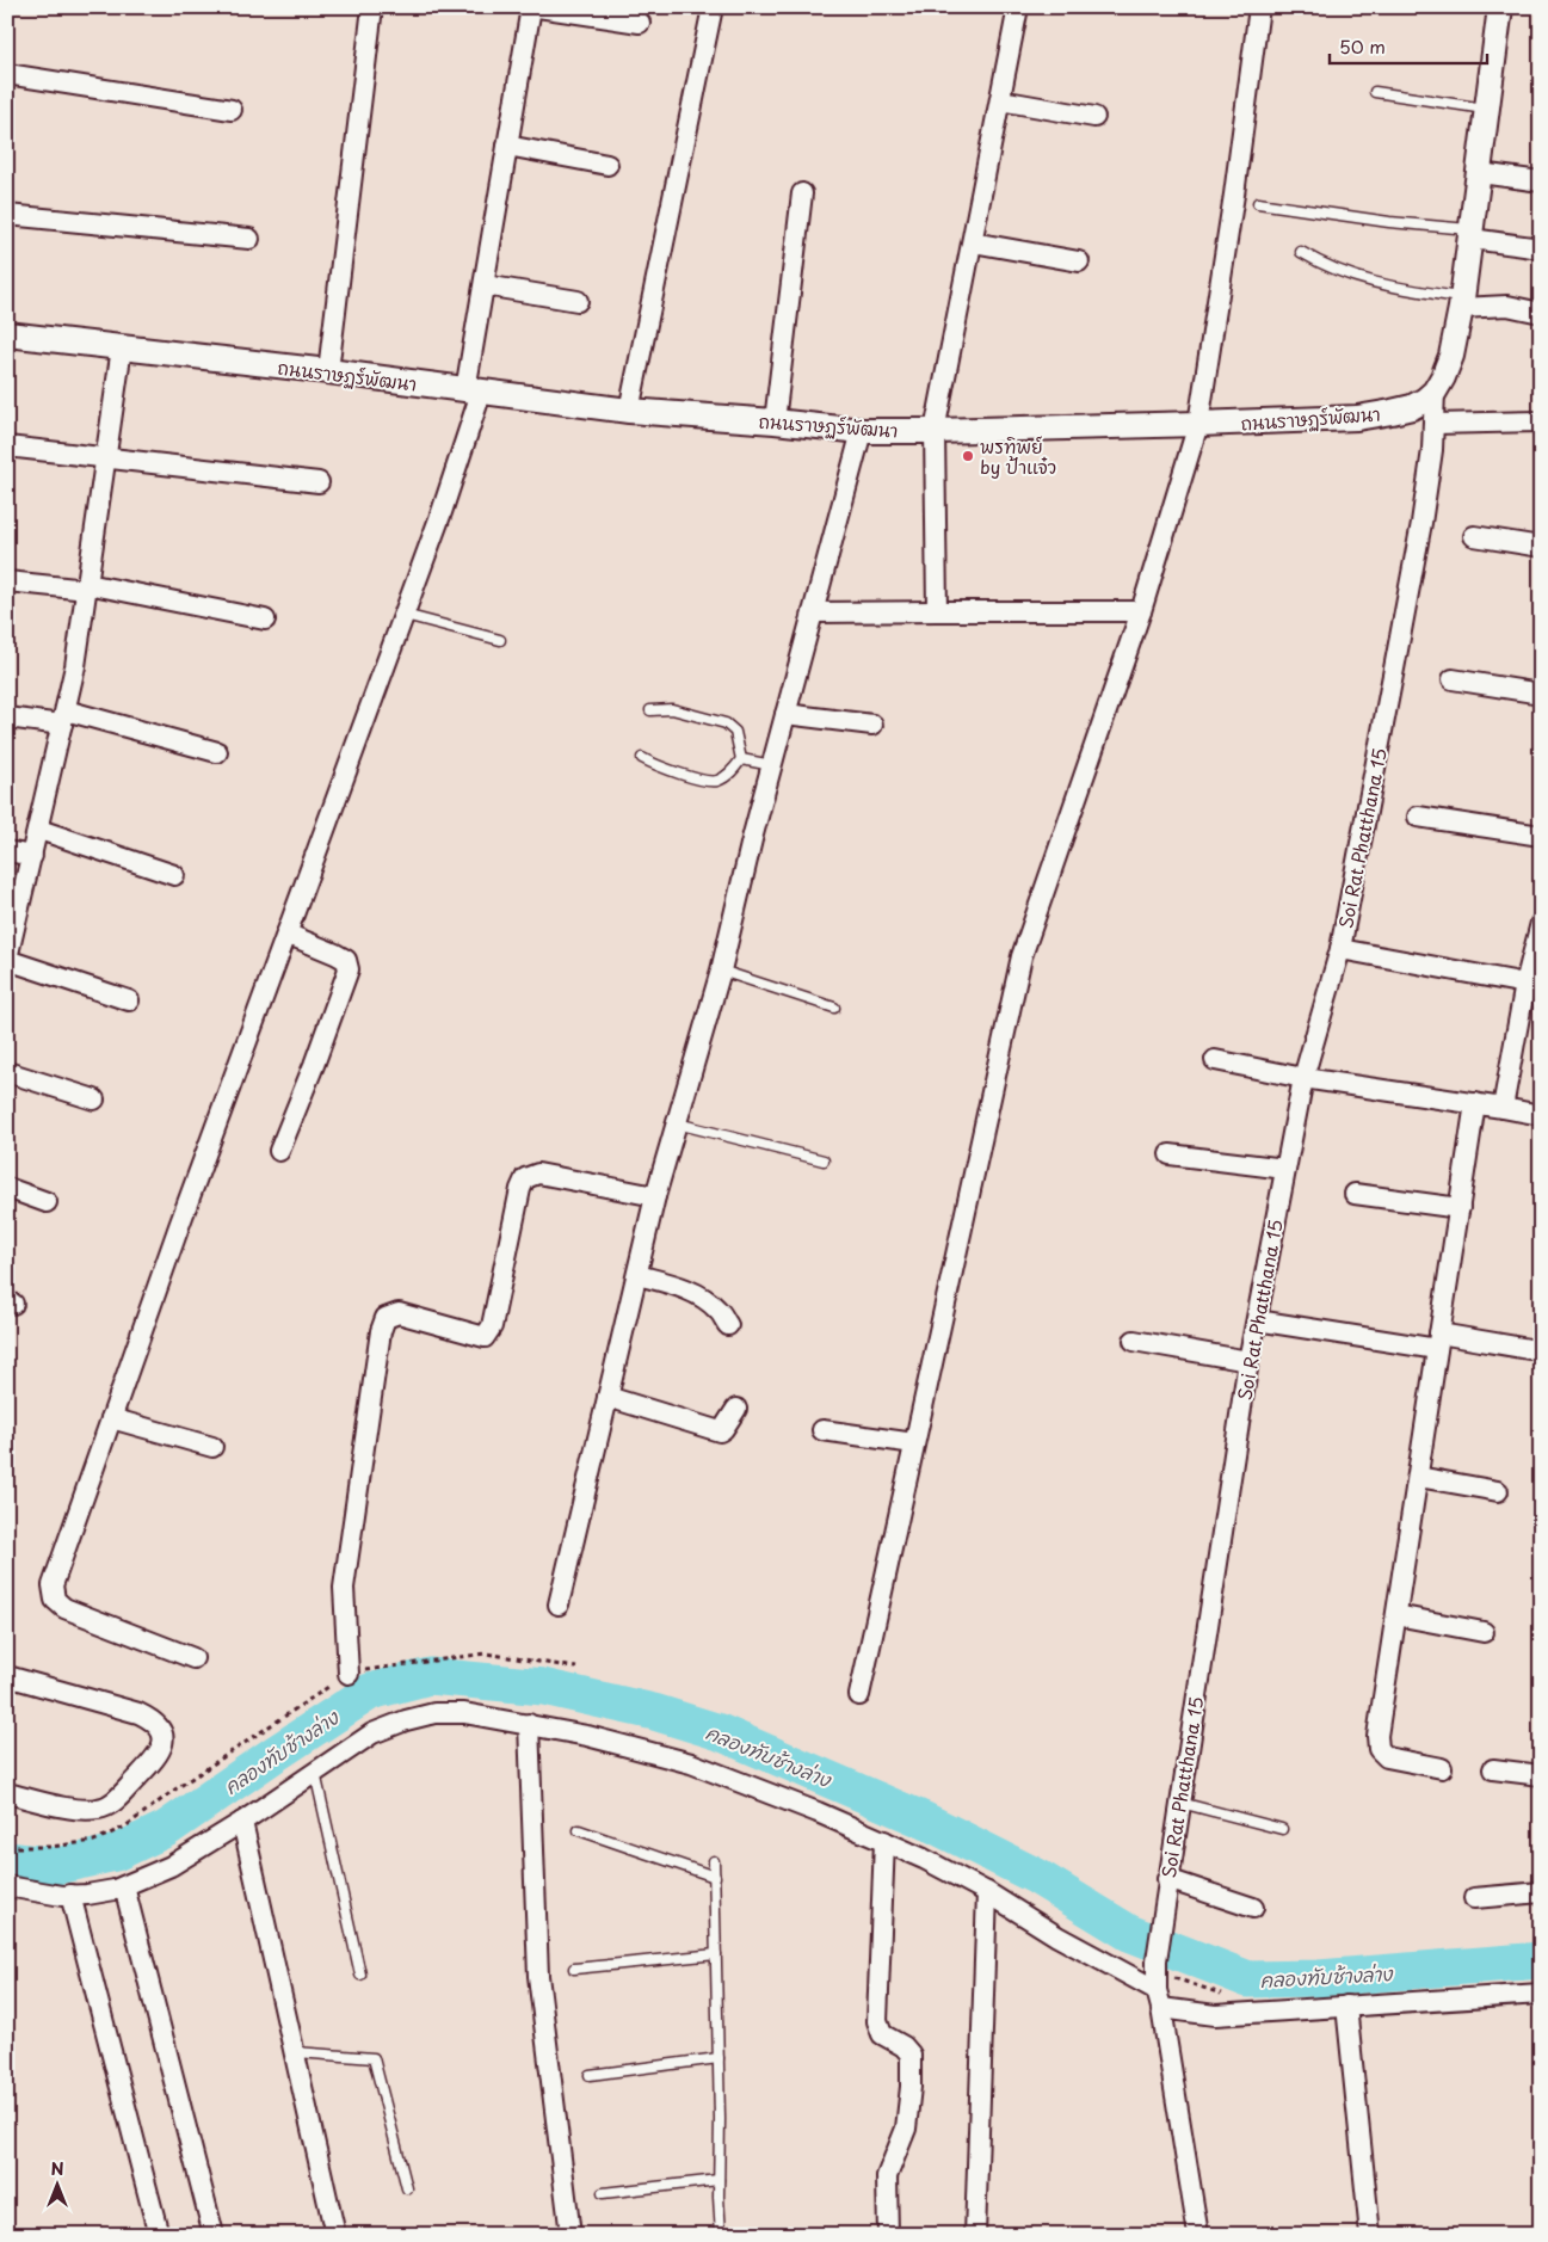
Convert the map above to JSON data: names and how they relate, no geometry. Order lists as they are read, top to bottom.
{
  "streets": {
    "street": ["ถนนราษฏร์พัฒนา", "Soi Rat Phatthana 15"]
  },
  "crossings": [
    ["ถนนราษฏร์พัฒนา", "Soi Rat Phatthana 15"]
  ],
  "water": ["คลองทับช้างล่าง"],
  "places": ["พรทิพย์ by ป้าแจ๋ว"],
  "scale_bar": "50 m",
  "north": "top"
}
